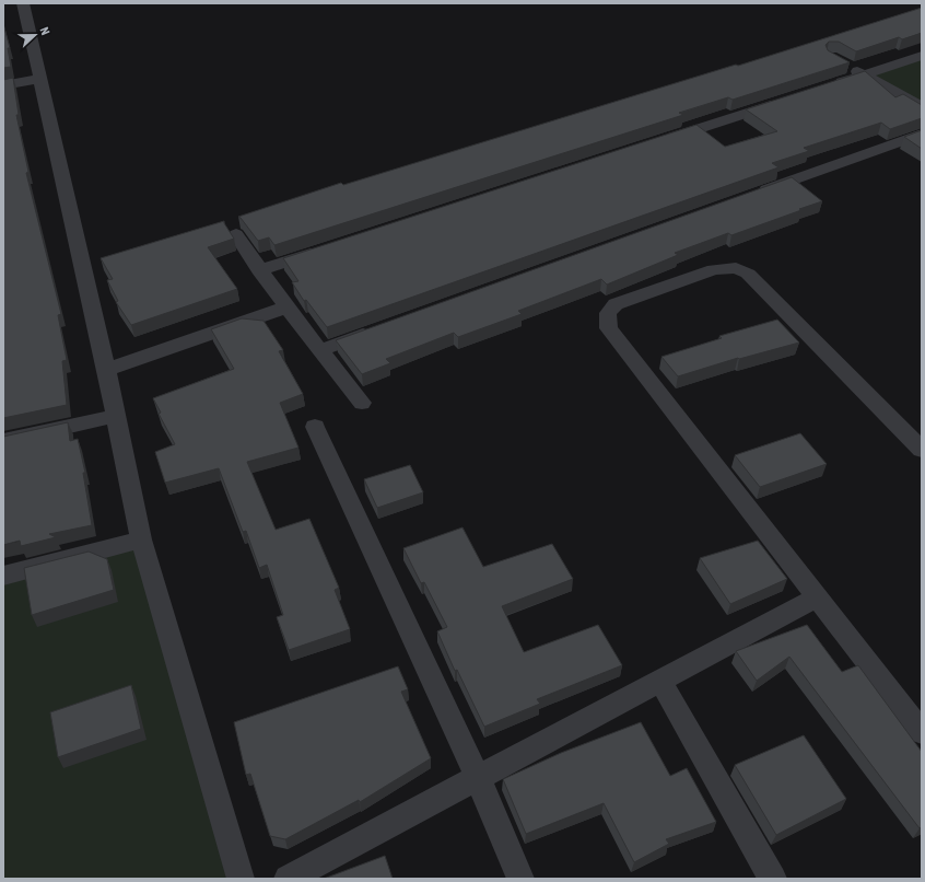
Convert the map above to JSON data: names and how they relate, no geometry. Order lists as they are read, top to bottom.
{
  "north": "right"
}
